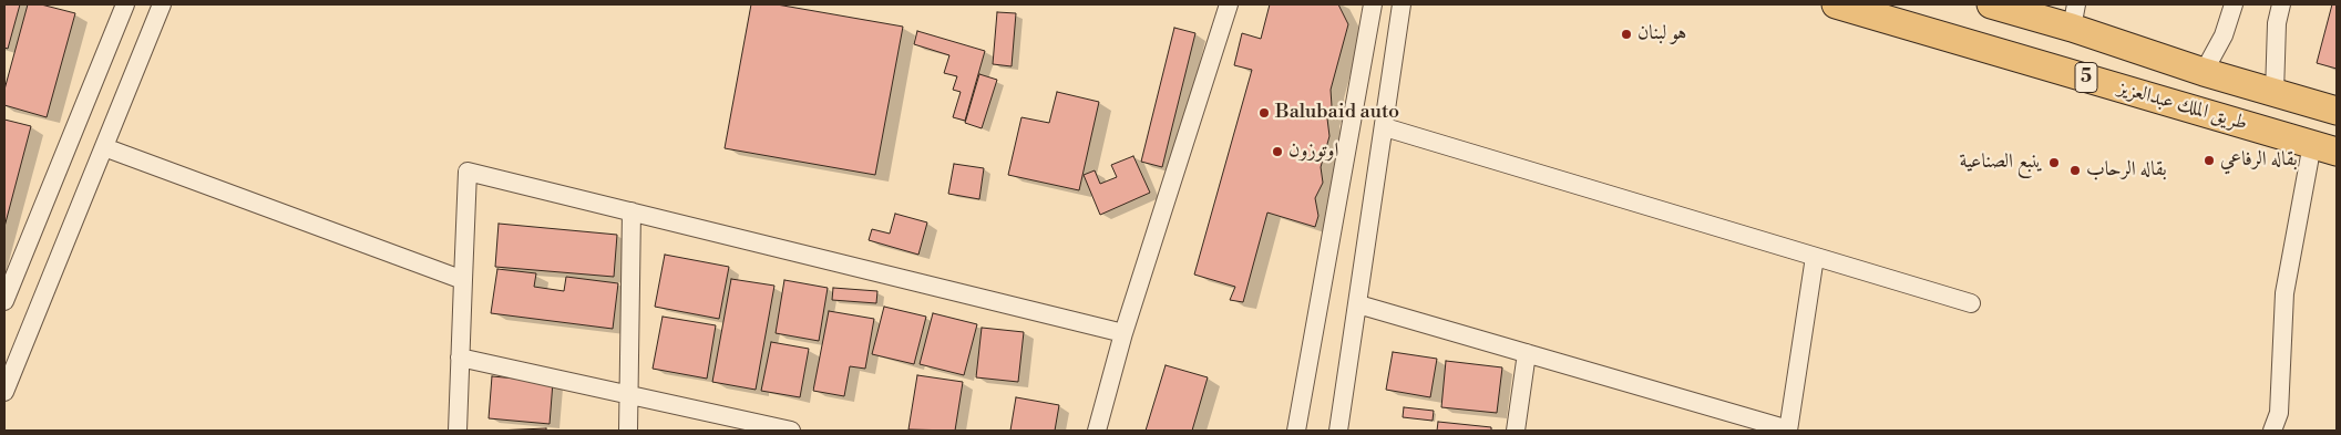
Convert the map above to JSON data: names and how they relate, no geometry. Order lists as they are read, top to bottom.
{
  "streets": {
    "highway": ["5", "طريق الملك عبدالعزيز"]
  },
  "places": [
    "هو لبنان",
    "Balubaid auto",
    "اوتوزون",
    "بقاله الرفاعي",
    "ينبع الصناعية",
    "بقاله الرحاب"
  ]
}
